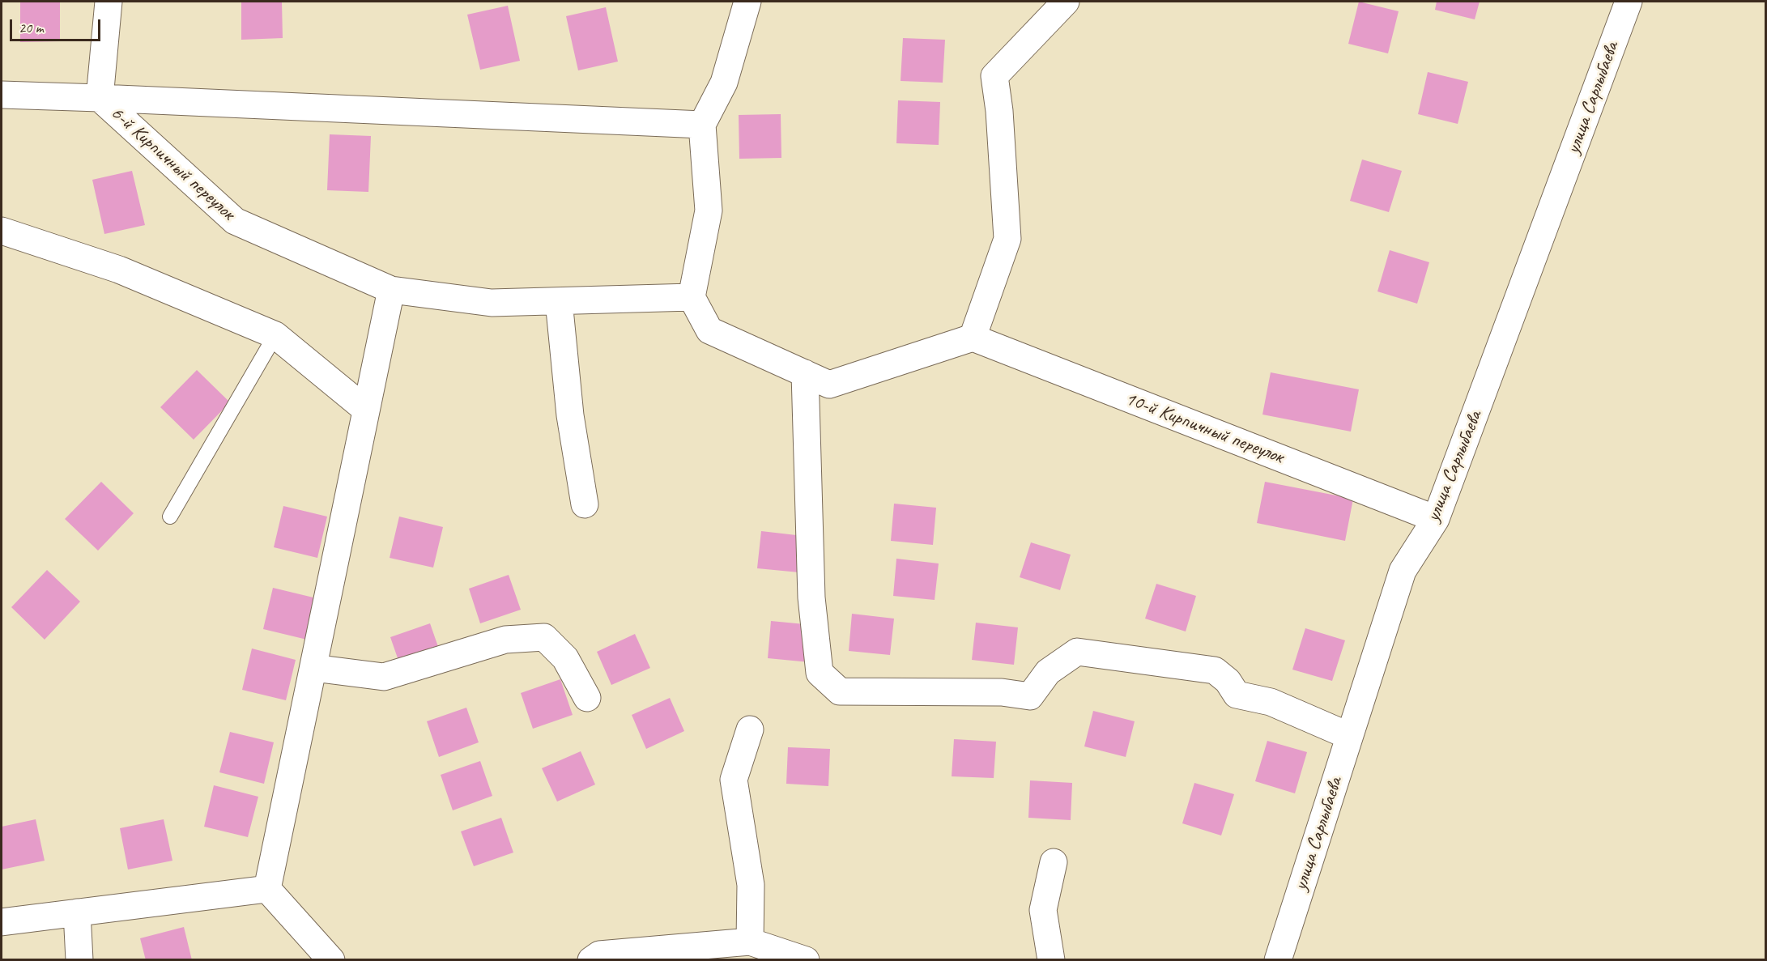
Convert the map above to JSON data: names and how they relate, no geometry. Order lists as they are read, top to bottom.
{
  "streets": {
    "street": ["улица Сарлыбаева", "6-й Кирпичный переулок", "10-й Кирпичный переулок"]
  },
  "crossings": [
    ["улица Сарлыбаева", "10-й Кирпичный переулок"]
  ],
  "scale_bar": "20 m"
}
